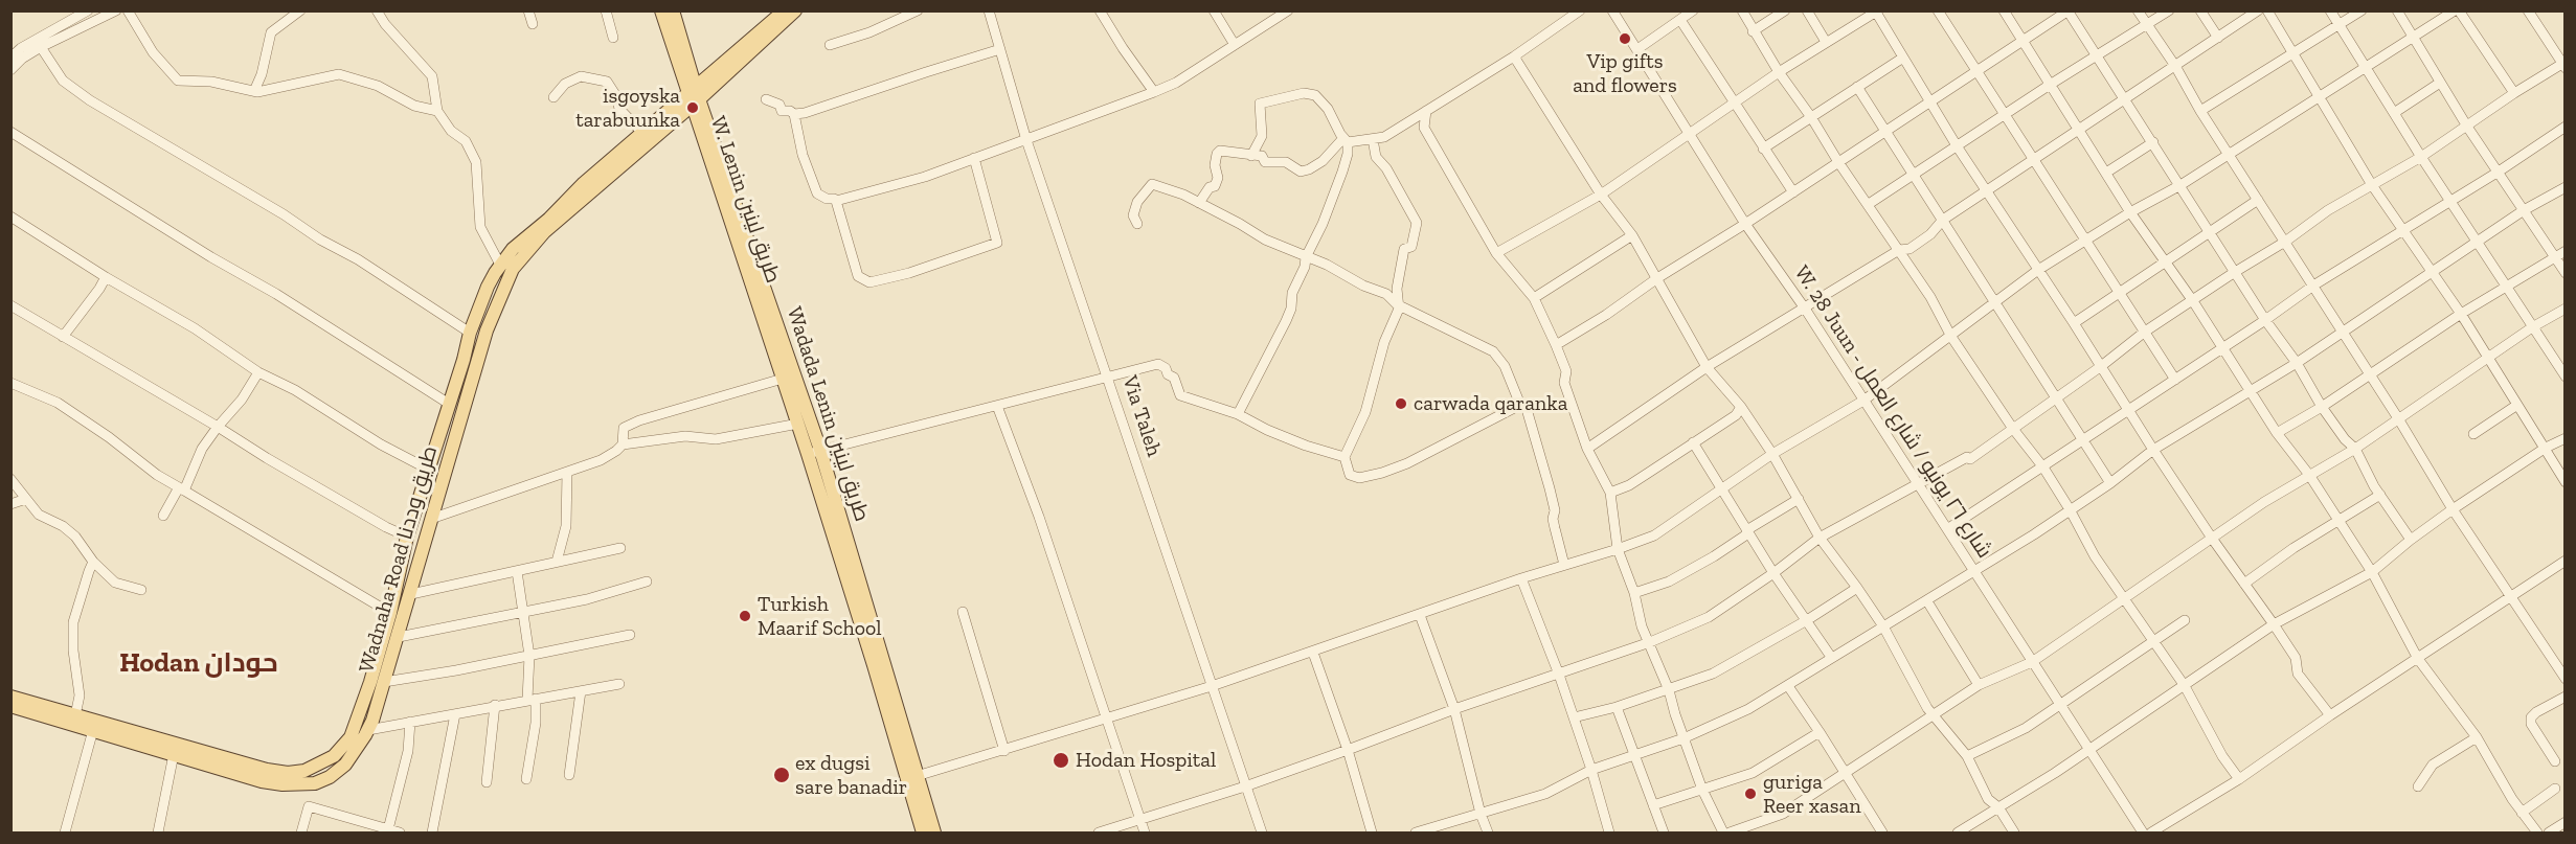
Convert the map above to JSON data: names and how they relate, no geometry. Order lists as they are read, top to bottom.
{
  "streets": {
    "main road": ["W. Lenin طريق لينين", "Wadada Lenin طريق لينين", "Wadnaha Road طريق وددنا"],
    "street": ["W. 28 Juun - شارع ٢٦ يونيو / شارع العمل", "Via Taleh"]
  },
  "crossings": [
    ["W. Lenin طريق لينين", "Wadada Lenin طريق لينين"],
    ["Wadada Lenin طريق لينين", "Wadnaha Road طريق وددنا"]
  ],
  "districts": ["Hodan حودان"],
  "places": [
    "Vip gifts and flowers",
    "isgoyska tarabuunka",
    "carwada qaranka",
    "Turkish Maarif School",
    "Hodan Hospital",
    "ex dugsi sare banadir",
    "guriga Reer xasan"
  ]
}
